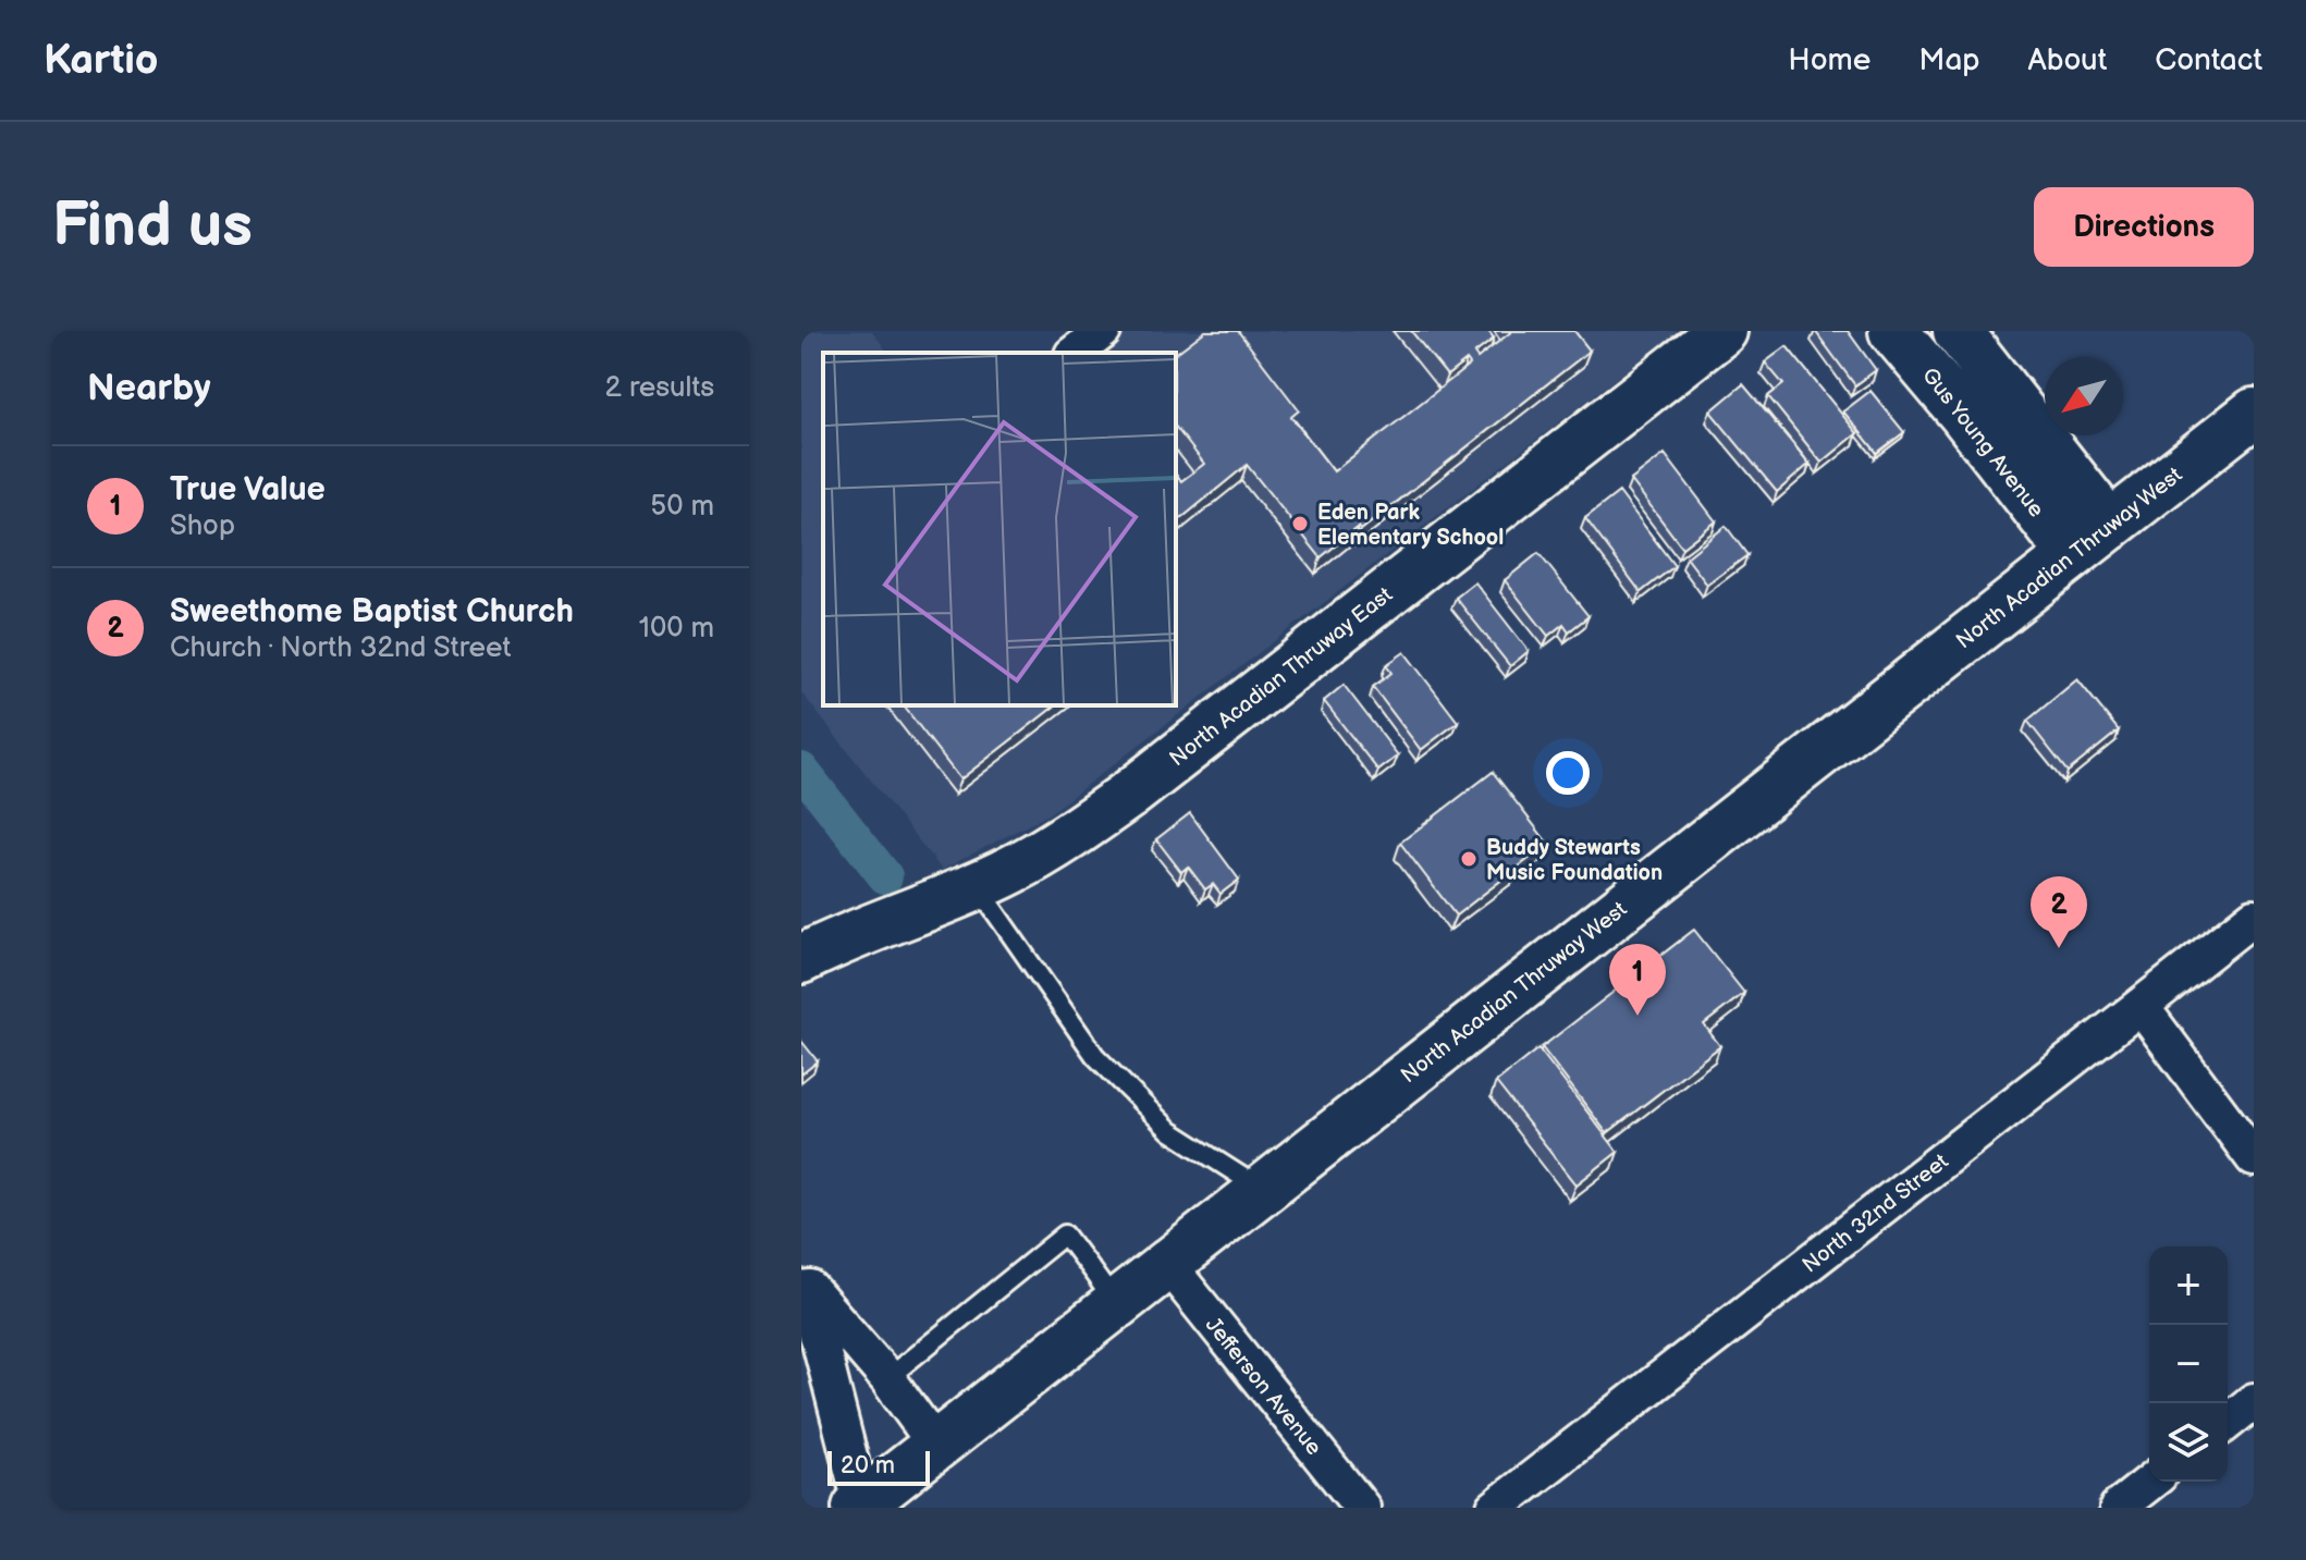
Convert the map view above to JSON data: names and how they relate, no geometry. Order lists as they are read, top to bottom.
{
  "streets": {
    "street": [
      "Gus Young Avenue",
      "North Acadian Thruway West",
      "North Acadian Thruway East",
      "North 32nd Street",
      "Jefferson Avenue"
    ]
  },
  "crossings": [
    ["Gus Young Avenue", "North Acadian Thruway West"],
    ["North Acadian Thruway West", "Jefferson Avenue"]
  ],
  "places": ["Eden Park Elementary School", "Buddy Stewarts Music Foundation"],
  "scale_bar": "20 m",
  "north": "bottom left",
  "page": {
    "header": "Kartio",
    "nav": [
      "Home",
      "Map",
      "About",
      "Contact"
    ],
    "buttons": "Directions",
    "title": "Find us",
    "heading": ["Nearby", "2 results"],
    "list": [
      {
        "mark": "1",
        "name": "True Value",
        "note": "Shop",
        "value": "50 m"
      },
      {
        "mark": "2",
        "name": "Sweethome Baptist Church",
        "note": "Church · North 32nd Street",
        "value": "100 m"
      }
    ],
    "pins": ["2", "1"],
    "map_buttons": ["+", "−"],
    "scale": "20 m"
  }
}
